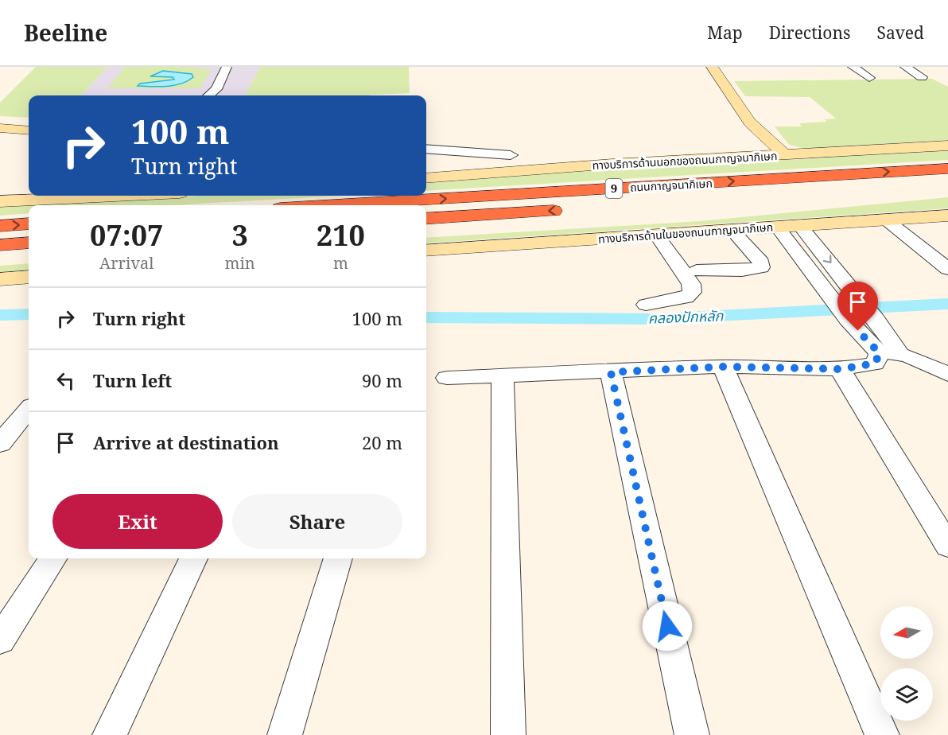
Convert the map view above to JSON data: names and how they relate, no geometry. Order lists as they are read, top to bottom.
{
  "streets": {
    "highway": ["ถนนกาญจนาภิเษก", "9"],
    "main road": ["ทางบริการด้านนอกของถนนกาญจนาภิเษก", "ทางบริการด้านในของถนนกาญจนาภิเษก"]
  },
  "water": ["คลองปักหลัก"],
  "north": "left",
  "page": {
    "header": "Beeline",
    "nav": ["Map", "Directions", "Saved"],
    "turn": ["100 m", "Turn right"],
    "eta": [
      "07:07",
      "Arrival",
      "3",
      "min",
      "210",
      "m"
    ],
    "list": [
      {
        "name": "Turn right",
        "value": "100 m"
      },
      {
        "name": "Turn left",
        "value": "90 m"
      },
      {
        "name": "Arrive at destination",
        "value": "20 m"
      }
    ],
    "buttons": ["Exit", "Share"]
  }
}
